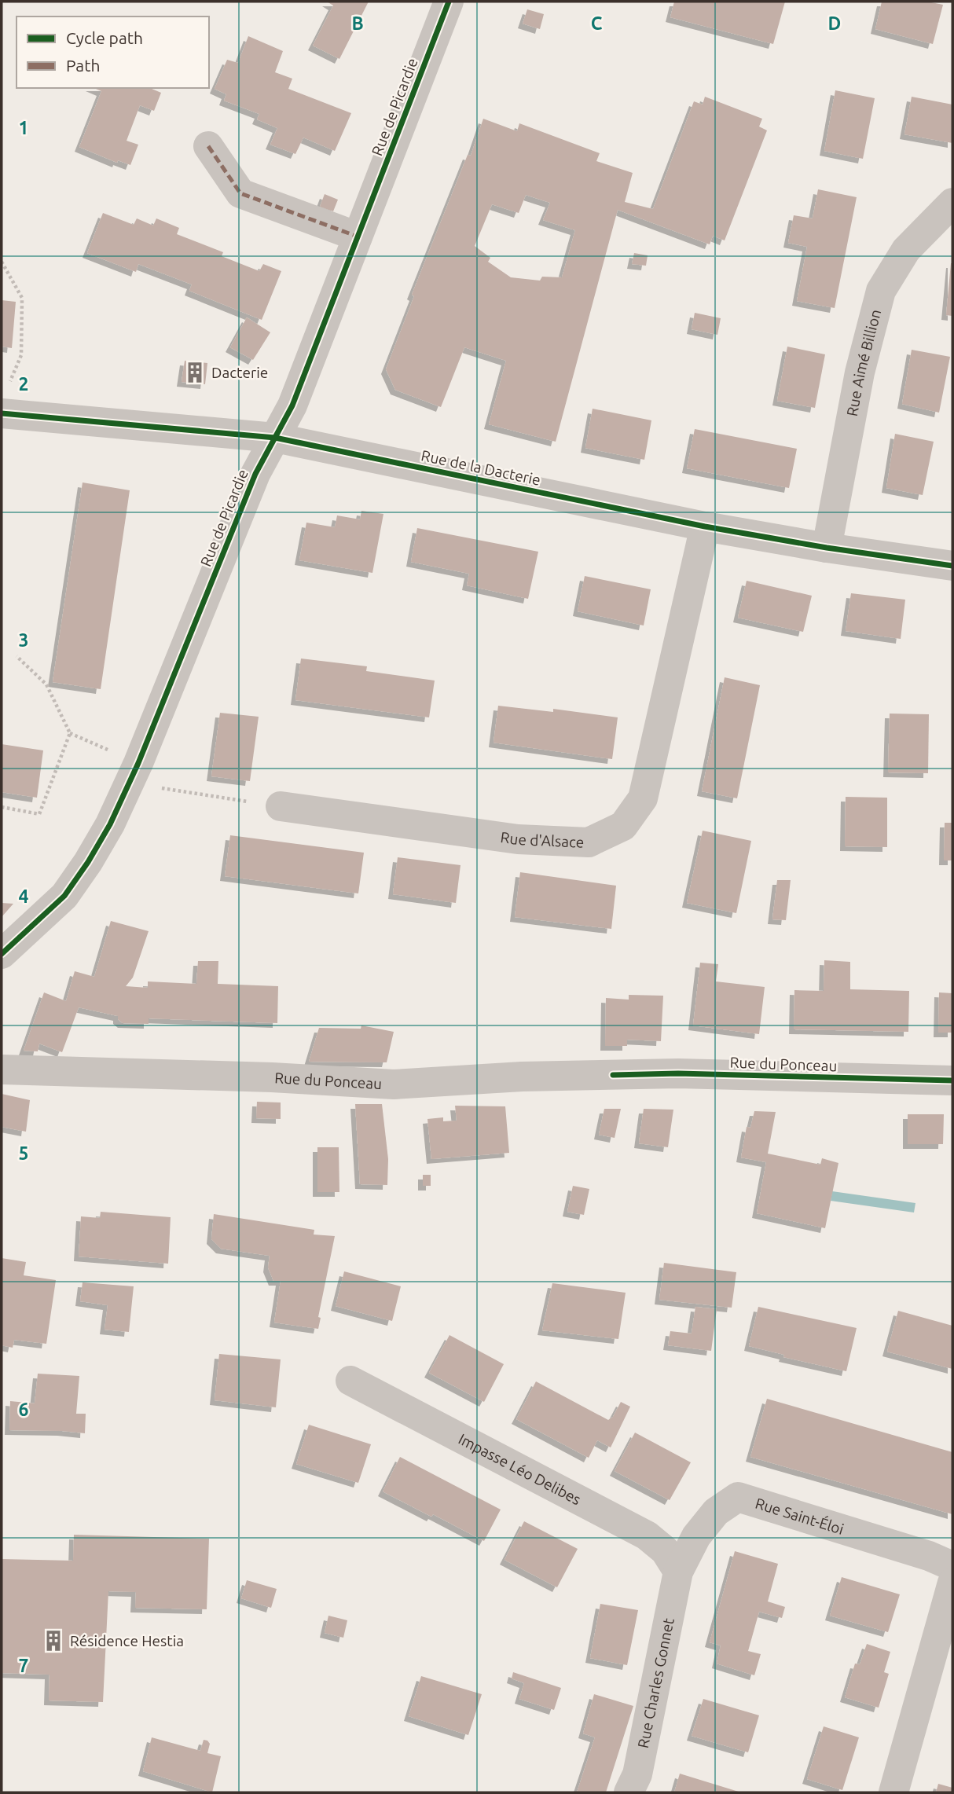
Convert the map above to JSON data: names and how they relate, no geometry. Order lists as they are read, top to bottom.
{
  "streets": {
    "street": [
      "Rue de Picardie",
      "Rue Aimé Billion",
      "Rue de la Dacterie",
      "Rue d'Alsace",
      "Rue du Ponceau",
      "Impasse Léo Delibes",
      "Rue Saint-Éloi",
      "Rue Charles Gonnet"
    ]
  },
  "crossings": [
    ["Rue de Picardie", "Rue de la Dacterie"],
    ["Rue Aimé Billion", "Rue de la Dacterie"],
    ["Rue de la Dacterie", "Rue d'Alsace"],
    ["Impasse Léo Delibes", "Rue Saint-Éloi"],
    ["Impasse Léo Delibes", "Rue Charles Gonnet"],
    ["Rue Saint-Éloi", "Rue Charles Gonnet"]
  ],
  "places": {
    "building": ["Dacterie", "Résidence Hestia"]
  },
  "legend": ["Cycle path", "Path"],
  "grid": {
    "columns": ["B", "C", "D"],
    "rows": [
      "1",
      "2",
      "3",
      "4",
      "5",
      "6",
      "7"
    ]
  }
}
